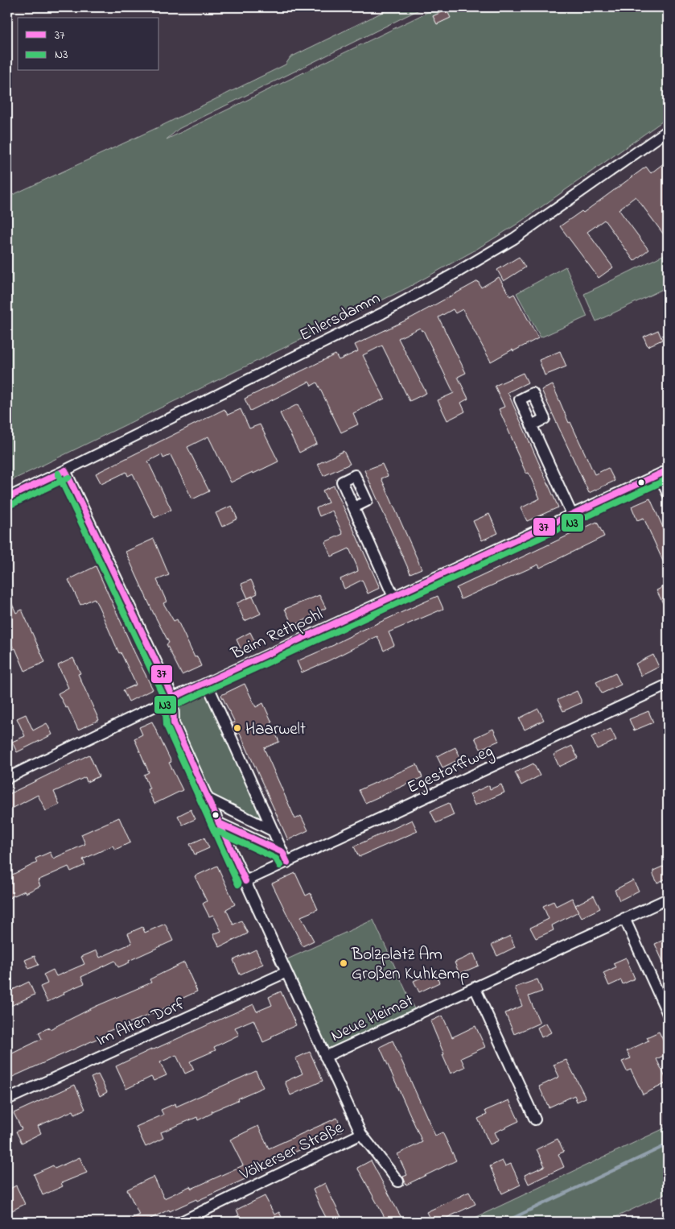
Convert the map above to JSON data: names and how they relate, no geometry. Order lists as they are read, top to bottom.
{
  "streets": {
    "street": [
      "Ehlersdamm",
      "Beim Rethpohl",
      "Egestorffweg",
      "Neue Heimat",
      "Im Alten Dorf",
      "Völkerser Straße"
    ]
  },
  "places": ["Haarwelt", "Bolzplatz Am Großen Kuhkamp"],
  "lines": ["transit line 37", "transit line N3"],
  "legend": ["37", "N3"]
}
